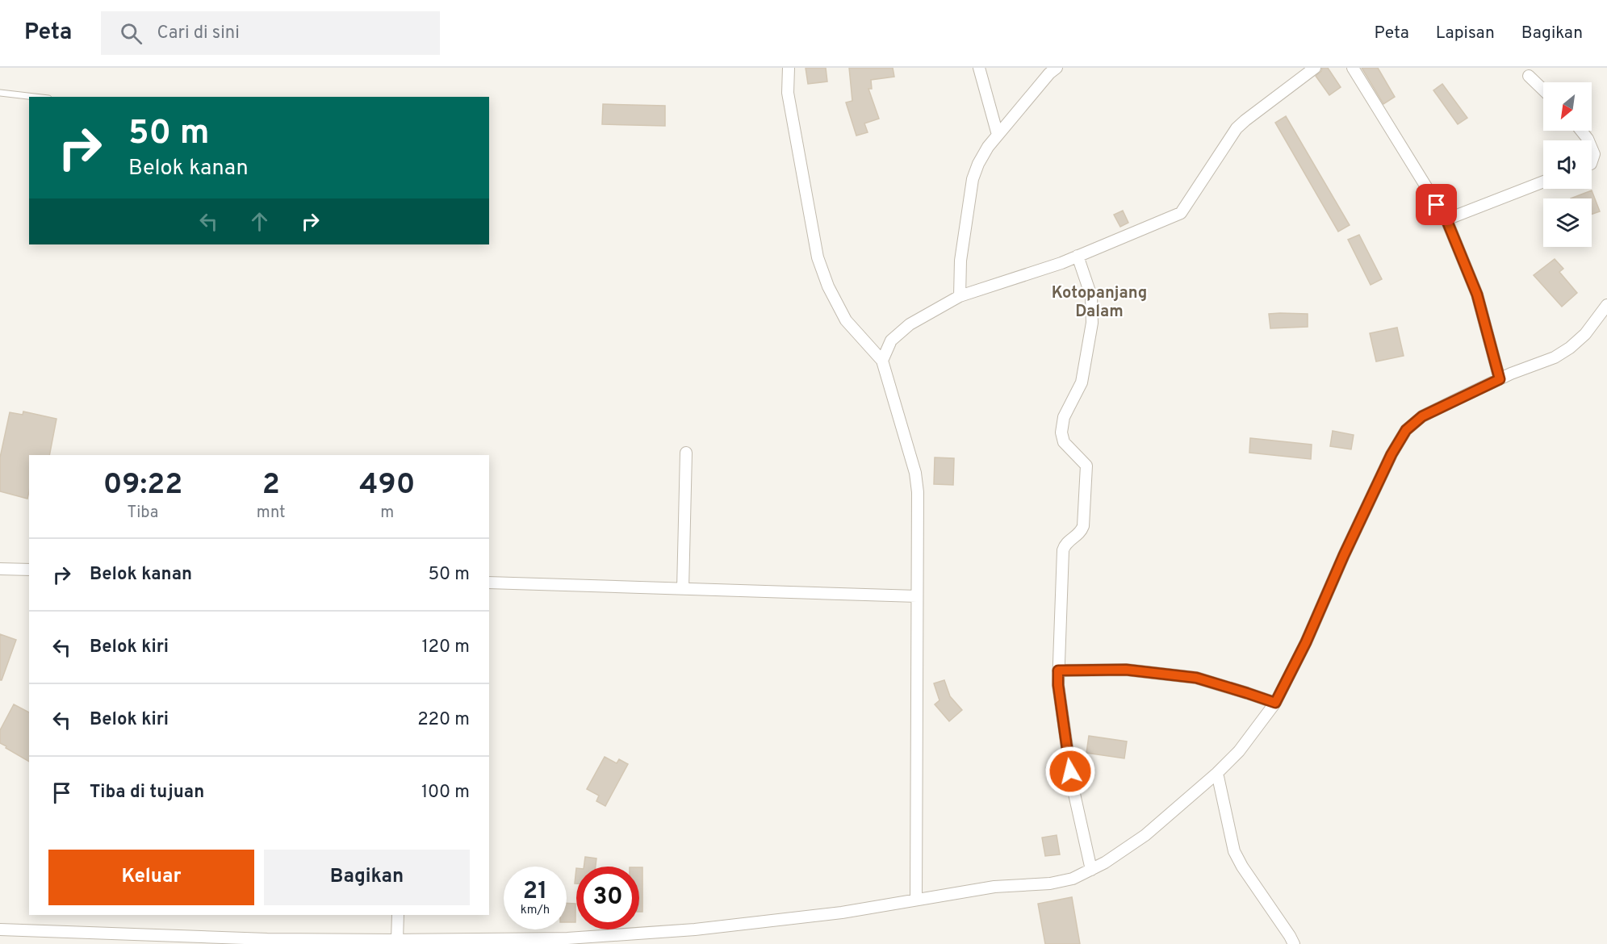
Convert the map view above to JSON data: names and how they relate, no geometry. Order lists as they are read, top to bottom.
{
  "districts": ["Kotopanjang Dalam"],
  "north": "bottom left",
  "page": {
    "header": "Peta",
    "search": "Cari di sini",
    "nav": ["Peta", "Lapisan", "Bagikan"],
    "turn": ["50 m", "Belok kanan"],
    "eta": [
      "09:22",
      "Tiba",
      "2",
      "mnt",
      "490",
      "m"
    ],
    "list": [
      {
        "name": "Belok kanan",
        "value": "50 m"
      },
      {
        "name": "Belok kiri",
        "value": "120 m"
      },
      {
        "name": "Belok kiri",
        "value": "220 m"
      },
      {
        "name": "Tiba di tujuan",
        "value": "100 m"
      }
    ],
    "buttons": ["Keluar", "Bagikan"],
    "speed": "21 km/h",
    "limit": "30"
  }
}
